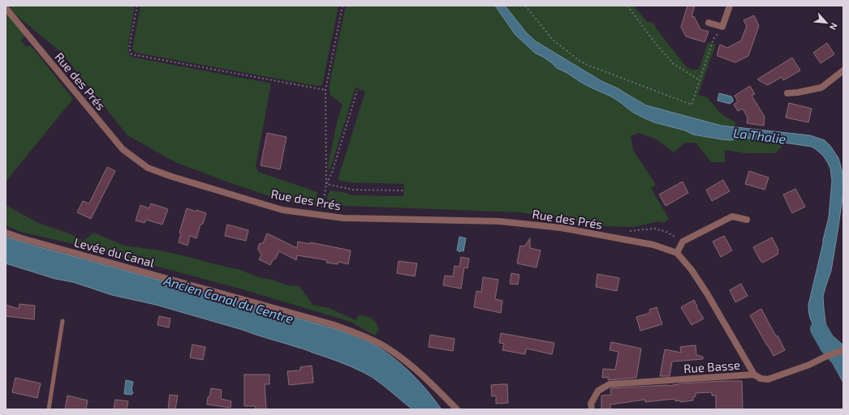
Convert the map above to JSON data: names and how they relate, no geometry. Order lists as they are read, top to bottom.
{
  "streets": {
    "street": ["Rue des Prés", "Levée du Canal", "Rue Basse"]
  },
  "water": ["La Thalie", "Ancien Canal du Centre"],
  "north": "bottom right"
}
